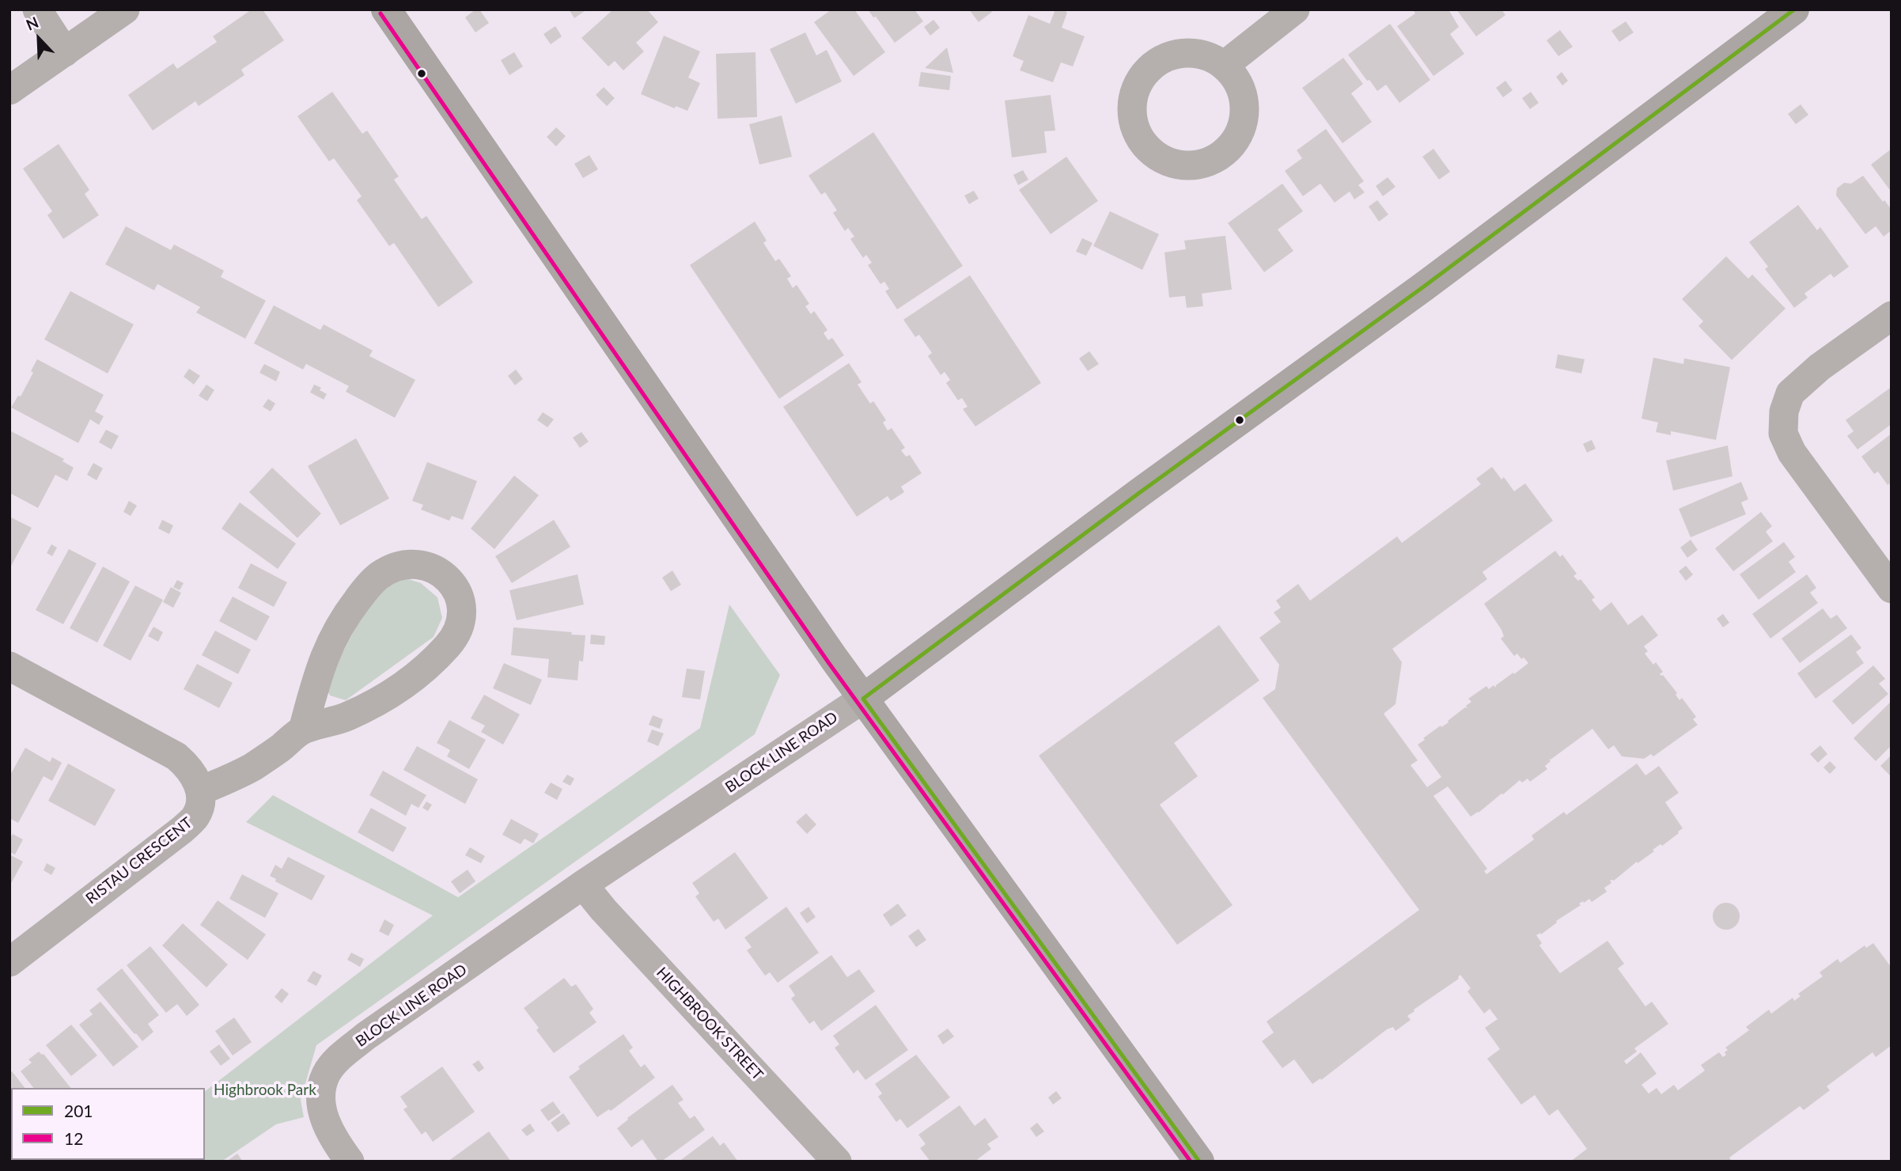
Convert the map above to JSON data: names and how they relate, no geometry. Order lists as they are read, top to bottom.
{
  "streets": {
    "main road": ["BLOCK LINE ROAD"],
    "street": ["RISTAU CRESCENT", "HIGHBROOK STREET"]
  },
  "crossings": [
    ["BLOCK LINE ROAD", "HIGHBROOK STREET"]
  ],
  "parks": ["Highbrook Park"],
  "lines": ["transit line 201", "transit line 12"],
  "legend": ["201", "12"],
  "north": "top left"
}
